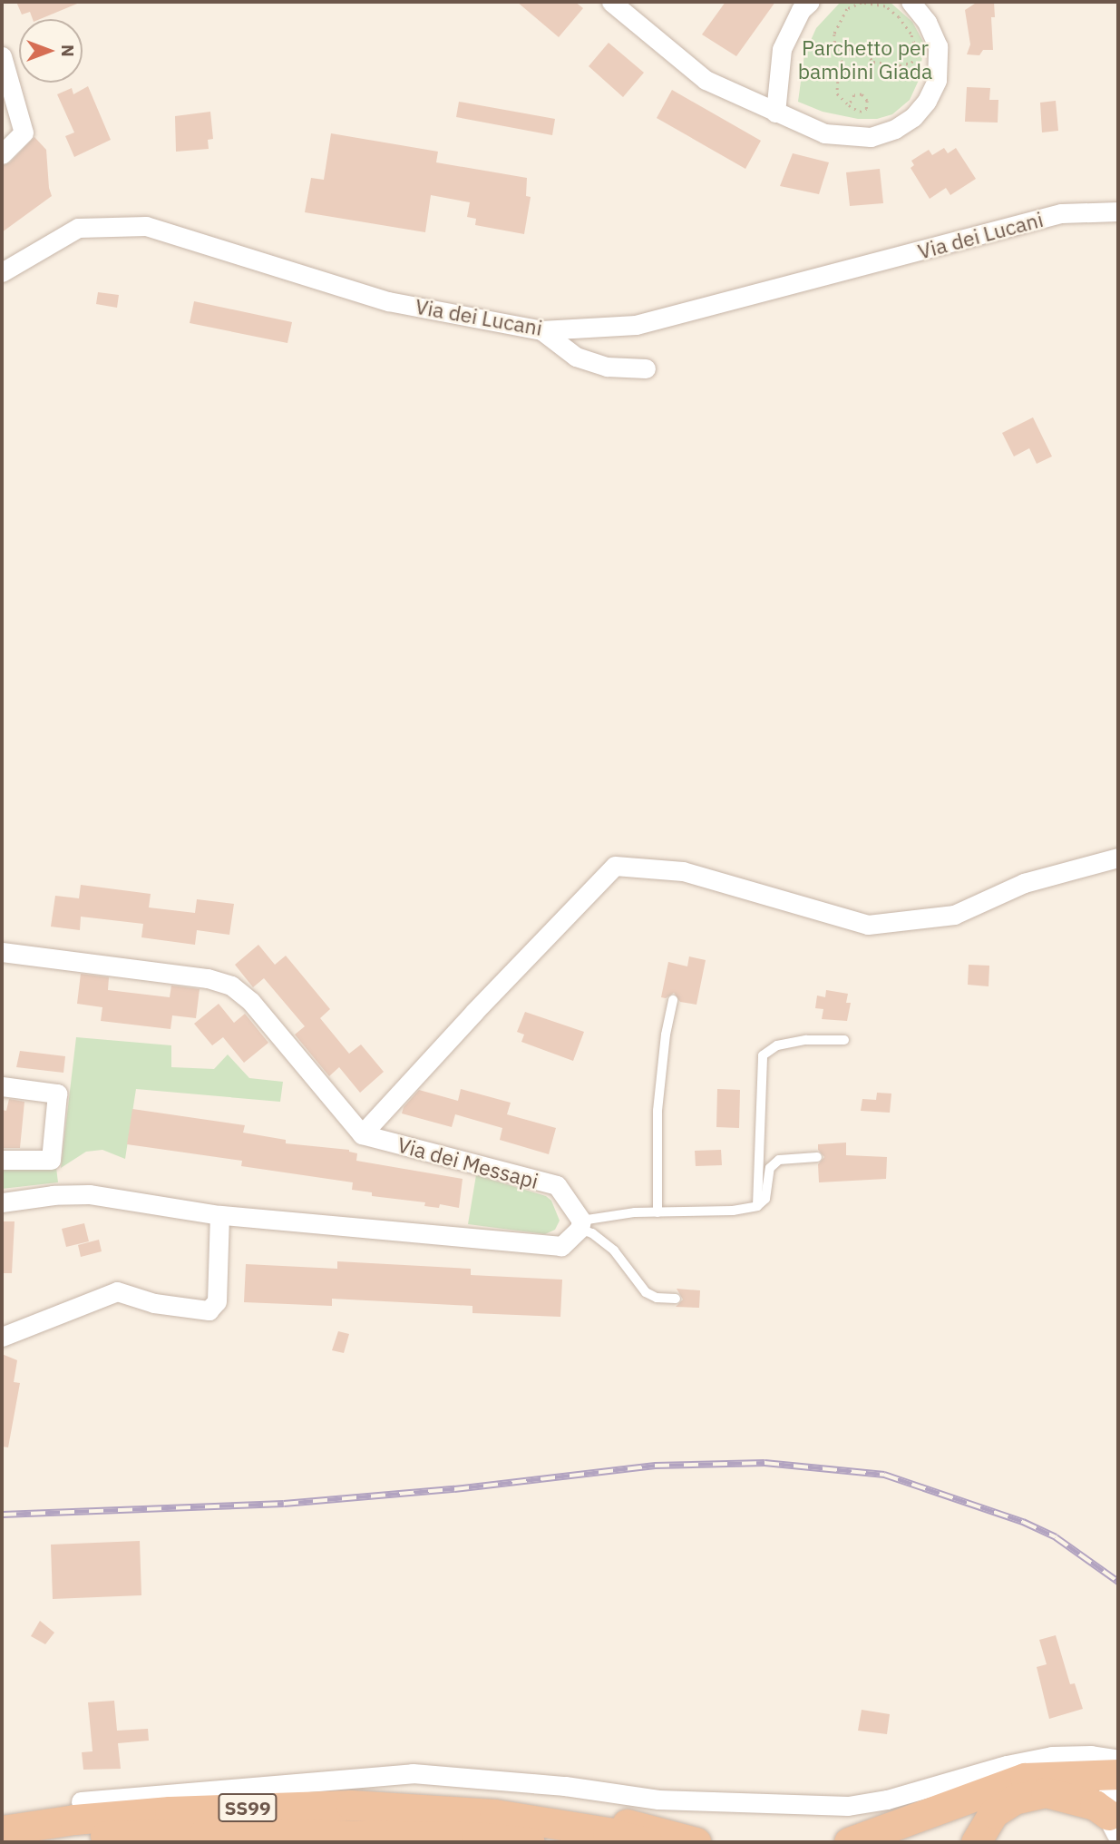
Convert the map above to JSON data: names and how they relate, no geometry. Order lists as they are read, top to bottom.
{
  "streets": {
    "highway": ["SS99"],
    "street": ["Via dei Lucani", "Via dei Messapi"]
  },
  "parks": ["Parchetto per bambini Giada"],
  "north": "right"
}
